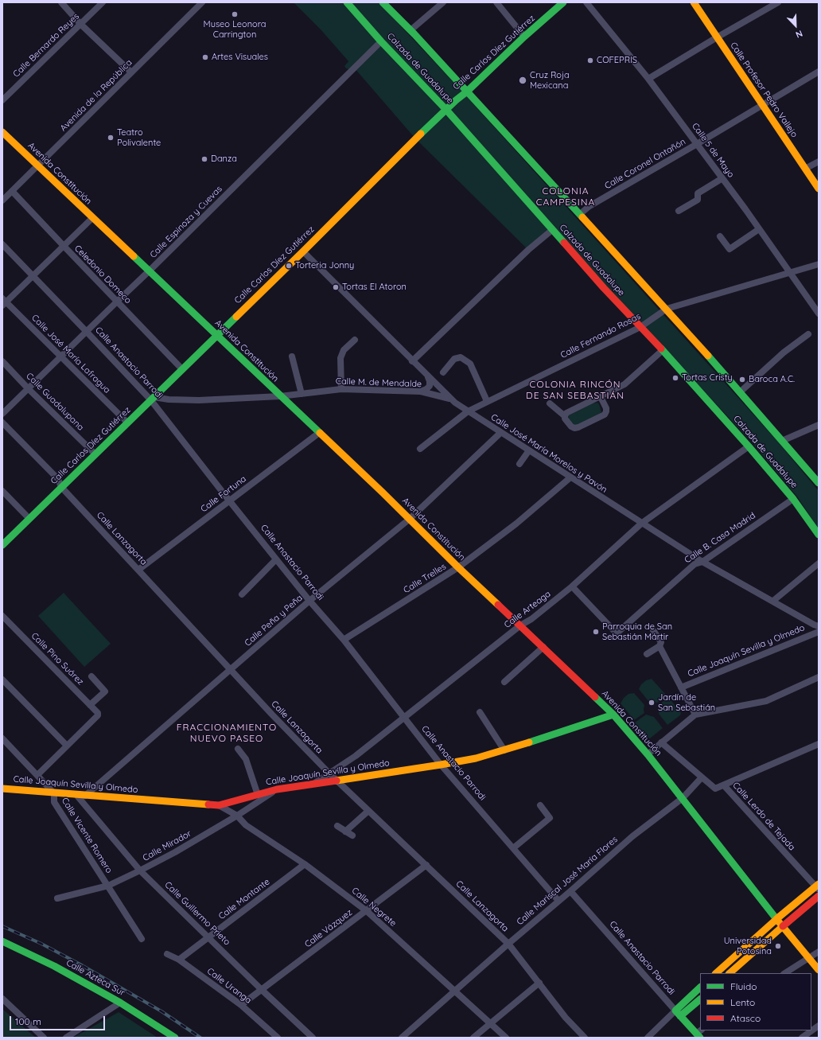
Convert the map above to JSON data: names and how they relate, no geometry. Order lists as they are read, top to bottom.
{
  "streets": {
    "main road": [
      "Calle Carlos Díez Gutiérrez",
      "Calzada de Guadalupe",
      "Calle Profesor Pedro Vallejo",
      "Avenida Constitución",
      "Calle Anastacio Parrodi",
      "Calle Joaquín Sevilla y Olmedo",
      "Calle Azteca Sur"
    ],
    "street": [
      "Calle Bernardo Reyes",
      "Avenida de la República",
      "Calle 5 de Mayo",
      "Calle Coronel Ontañón",
      "Calle Espinoza y Cuevas",
      "Celedonio Domeco",
      "Calle Fernando Rosas",
      "Calle José María Lafragua",
      "Calle M. de Mendalde",
      "Calle Guadalupana",
      "Calle José María Morelos y Pavón",
      "Calle Fortuna",
      "Calle B. Casa Madrid",
      "Calle Lanzagorta",
      "Calle Trelles",
      "Calle Arteaga",
      "Calle Peña y Peña",
      "Calle Pino Suárez",
      "Calle Lerdo de Tejada",
      "Calle Vicente Romero",
      "Calle Mirador",
      "Calle Mariscal José María Flores",
      "Calle Montante",
      "Calle Negrete",
      "Calle Guillermo Prieto",
      "Calle Vázquez",
      "Calle Uranga"
    ]
  },
  "crossings": [
    ["Calle Carlos Díez Gutiérrez", "Calzada de Guadalupe"],
    ["Calle Carlos Díez Gutiérrez", "Avenida Constitución"],
    ["Calle Carlos Díez Gutiérrez", "Celedonio Domeco"],
    ["Calle Carlos Díez Gutiérrez", "Calle José María Lafragua"],
    ["Calle Carlos Díez Gutiérrez", "Calle Anastacio Parrodi"],
    ["Calle Carlos Díez Gutiérrez", "Calle M. de Mendalde"],
    ["Calle Carlos Díez Gutiérrez", "Calle Guadalupana"],
    ["Calle Carlos Díez Gutiérrez", "Calle José María Morelos y Pavón"],
    ["Calle Carlos Díez Gutiérrez", "Calle Lanzagorta"],
    ["Calzada de Guadalupe", "Calle Espinoza y Cuevas"],
    ["Calzada de Guadalupe", "Calle Fernando Rosas"],
    ["Calzada de Guadalupe", "Calle B. Casa Madrid"],
    ["Calzada de Guadalupe", "Calle Arteaga"],
    ["Calle Profesor Pedro Vallejo", "Calle Coronel Ontañón"],
    ["Avenida de la República", "Avenida Constitución"],
    ["Avenida de la República", "Celedonio Domeco"],
    ["Calle 5 de Mayo", "Calle Coronel Ontañón"],
    ["Calle 5 de Mayo", "Calle Fernando Rosas"],
    ["Avenida Constitución", "Calle Espinoza y Cuevas"],
    ["Avenida Constitución", "Calle M. de Mendalde"],
    ["Avenida Constitución", "Calle Fortuna"],
    ["Avenida Constitución", "Calle Trelles"],
    ["Avenida Constitución", "Calle Arteaga"],
    ["Avenida Constitución", "Calle Peña y Peña"],
    ["Avenida Constitución", "Calle Joaquín Sevilla y Olmedo"],
    ["Avenida Constitución", "Calle Mariscal José María Flores"],
    ["Calle Espinoza y Cuevas", "Celedonio Domeco"],
    ["Calle Espinoza y Cuevas", "Calle José María Lafragua"],
    ["Calle Espinoza y Cuevas", "Calle Anastacio Parrodi"],
    ["Calle Espinoza y Cuevas", "Calle Guadalupana"],
    ["Calle Fernando Rosas", "Calle José María Morelos y Pavón"],
    ["Calle Anastacio Parrodi", "Calle M. de Mendalde"],
    ["Calle Anastacio Parrodi", "Calle Fortuna"],
    ["Calle Anastacio Parrodi", "Calle Trelles"],
    ["Calle Anastacio Parrodi", "Calle Arteaga"],
    ["Calle Anastacio Parrodi", "Calle Peña y Peña"],
    ["Calle Anastacio Parrodi", "Calle Joaquín Sevilla y Olmedo"],
    ["Calle Anastacio Parrodi", "Calle Mariscal José María Flores"],
    ["Calle M. de Mendalde", "Calle José María Morelos y Pavón"],
    ["Calle José María Morelos y Pavón", "Calle B. Casa Madrid"],
    ["Calle José María Morelos y Pavón", "Calle Trelles"],
    ["Calle José María Morelos y Pavón", "Calle Arteaga"],
    ["Calle José María Morelos y Pavón", "Calle Peña y Peña"],
    ["Calle Fortuna", "Calle Lanzagorta"],
    ["Calle B. Casa Madrid", "Calle Arteaga"],
    ["Calle Lanzagorta", "Calle Arteaga"],
    ["Calle Lanzagorta", "Calle Peña y Peña"],
    ["Calle Lanzagorta", "Calle Joaquín Sevilla y Olmedo"],
    ["Calle Lanzagorta", "Calle Mariscal José María Flores"],
    ["Calle Lanzagorta", "Calle Vázquez"],
    ["Calle Arteaga", "Calle Joaquín Sevilla y Olmedo"],
    ["Calle Peña y Peña", "Calle Joaquín Sevilla y Olmedo"],
    ["Calle Joaquín Sevilla y Olmedo", "Calle Vicente Romero"],
    ["Calle Joaquín Sevilla y Olmedo", "Calle Mirador"],
    ["Calle Joaquín Sevilla y Olmedo", "Calle Negrete"],
    ["Calle Joaquín Sevilla y Olmedo", "Calle Guillermo Prieto"],
    ["Calle Lerdo de Tejada", "Calle Mariscal José María Flores"],
    ["Calle Vicente Romero", "Calle Mirador"],
    ["Calle Mirador", "Calle Negrete"],
    ["Calle Mirador", "Calle Guillermo Prieto"],
    ["Calle Mariscal José María Flores", "Calle Negrete"],
    ["Calle Montante", "Calle Negrete"],
    ["Calle Montante", "Calle Guillermo Prieto"],
    ["Calle Montante", "Calle Uranga"],
    ["Calle Negrete", "Calle Vázquez"],
    ["Calle Guillermo Prieto", "Calle Vázquez"],
    ["Calle Vázquez", "Calle Uranga"]
  ],
  "districts": ["COLONIA CAMPESINA", "COLONIA RINCÓN DE SAN SEBASTIÁN", "FRACCIONAMIENTO NUEVO PASEO"],
  "places": [
    "Museo Leonora Carrington",
    "Artes Visuales",
    "COFEPRIS",
    "Cruz Roja Mexicana",
    "Teatro Polivalente",
    "Danza",
    "Torteria Jonny",
    "Tortas El Atoron",
    "Tortas Cristy",
    "Baroca A.C.",
    "Parroquia de San Sebastián Mártir",
    "Jardín de San Sebastián",
    "Universidad Potosina"
  ],
  "legend": ["Fluido", "Lento", "Atasco"],
  "scale_bar": "100 m",
  "north": "bottom right"
}
